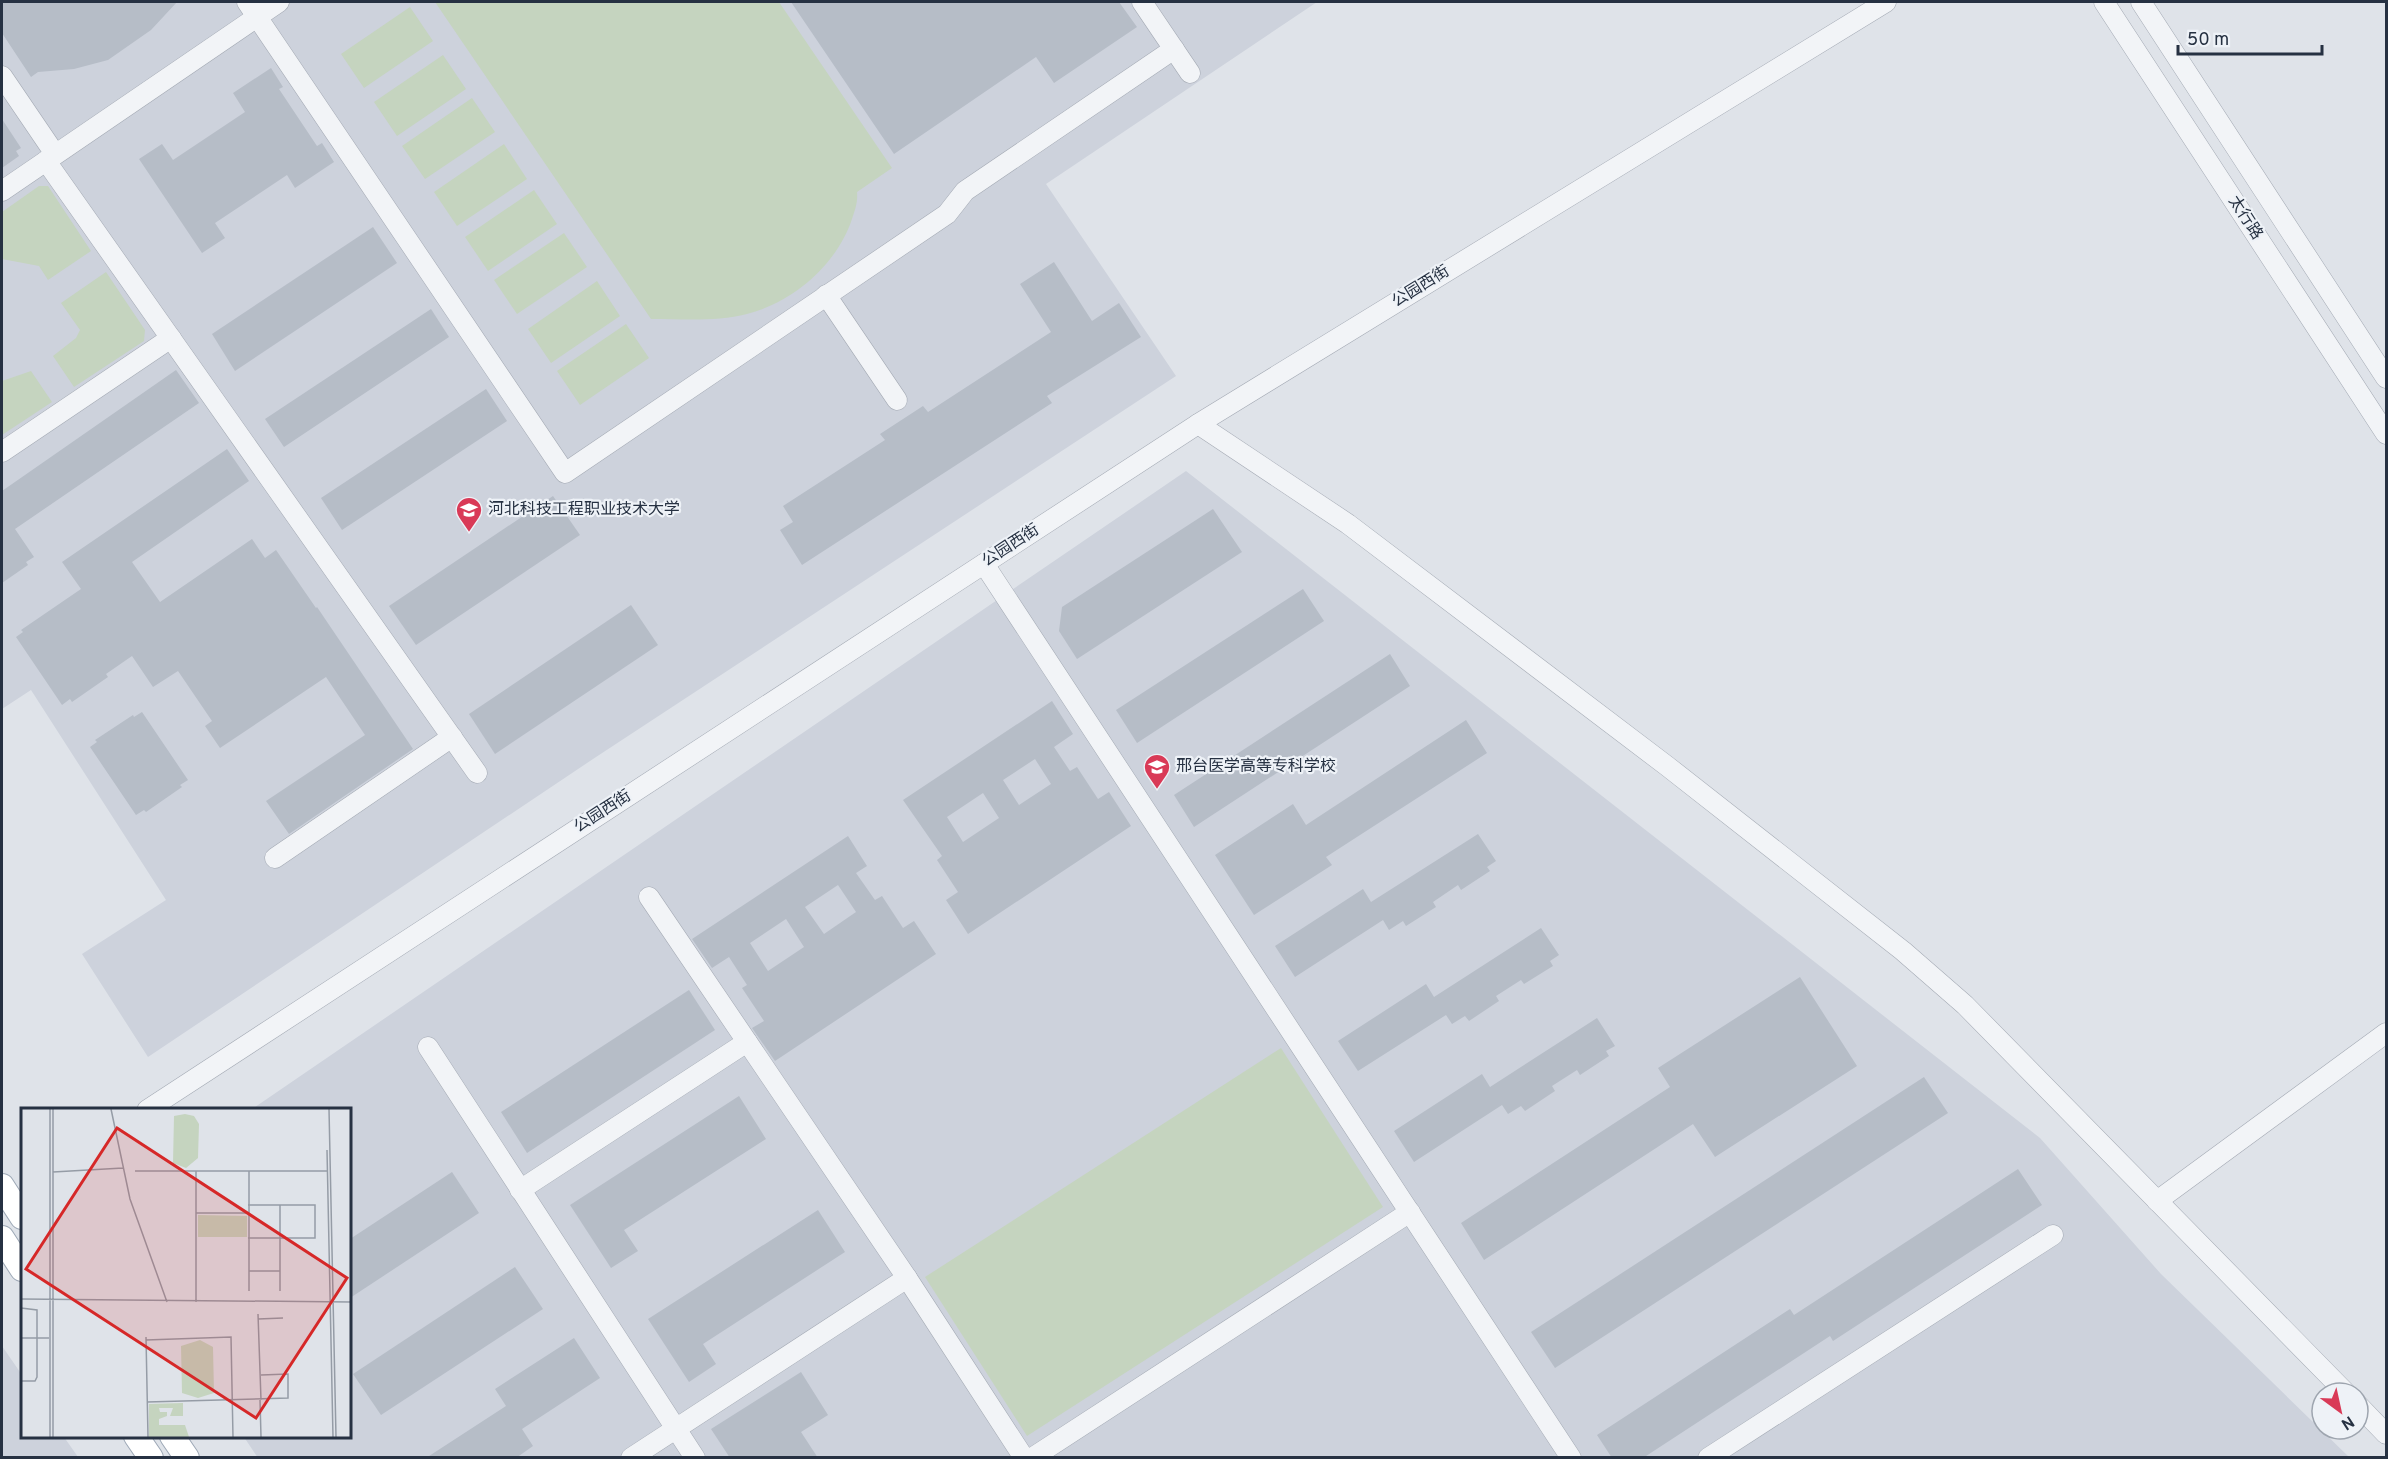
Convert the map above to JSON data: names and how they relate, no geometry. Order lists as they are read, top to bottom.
{
  "streets": {
    "street": ["太行路", "公园西街"]
  },
  "places": {
    "school or university": ["河北科技工程职业技术大学", "邢台医学高等专科学校"]
  },
  "scale_bar": "50 m",
  "north": "bottom right"
}
